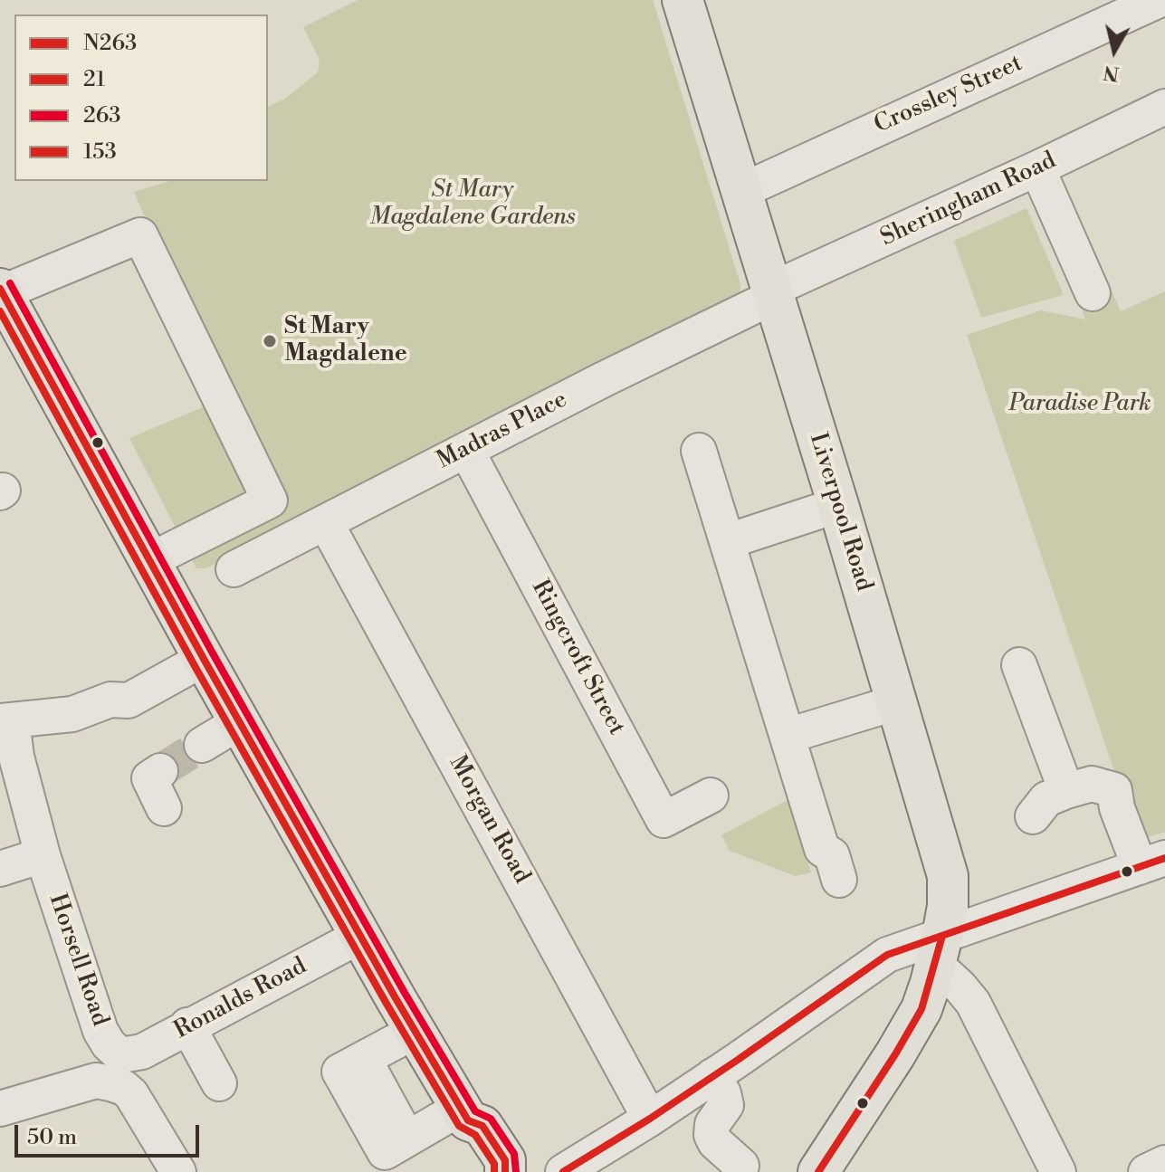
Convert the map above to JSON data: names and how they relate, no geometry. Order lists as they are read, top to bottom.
{
  "streets": {
    "main road": ["Liverpool Road"],
    "street": [
      "Crossley Street",
      "Sheringham Road",
      "Madras Place",
      "Ringcroft Street",
      "Morgan Road",
      "Horsell Road",
      "Ronalds Road"
    ]
  },
  "crossings": [
    ["Crossley Street", "Liverpool Road"],
    ["Sheringham Road", "Madras Place"],
    ["Sheringham Road", "Liverpool Road"],
    ["Madras Place", "Liverpool Road"],
    ["Madras Place", "Ringcroft Street"],
    ["Madras Place", "Morgan Road"],
    ["Horsell Road", "Ronalds Road"]
  ],
  "parks": ["St Mary Magdalene Gardens", "Paradise Park"],
  "places": ["St Mary Magdalene"],
  "lines": [
    "transit line 263",
    "transit line N263",
    "transit line 21",
    "transit line 153"
  ],
  "legend": [
    "N263",
    "21",
    "263",
    "153"
  ],
  "scale_bar": "50 m",
  "north": "bottom"
}
